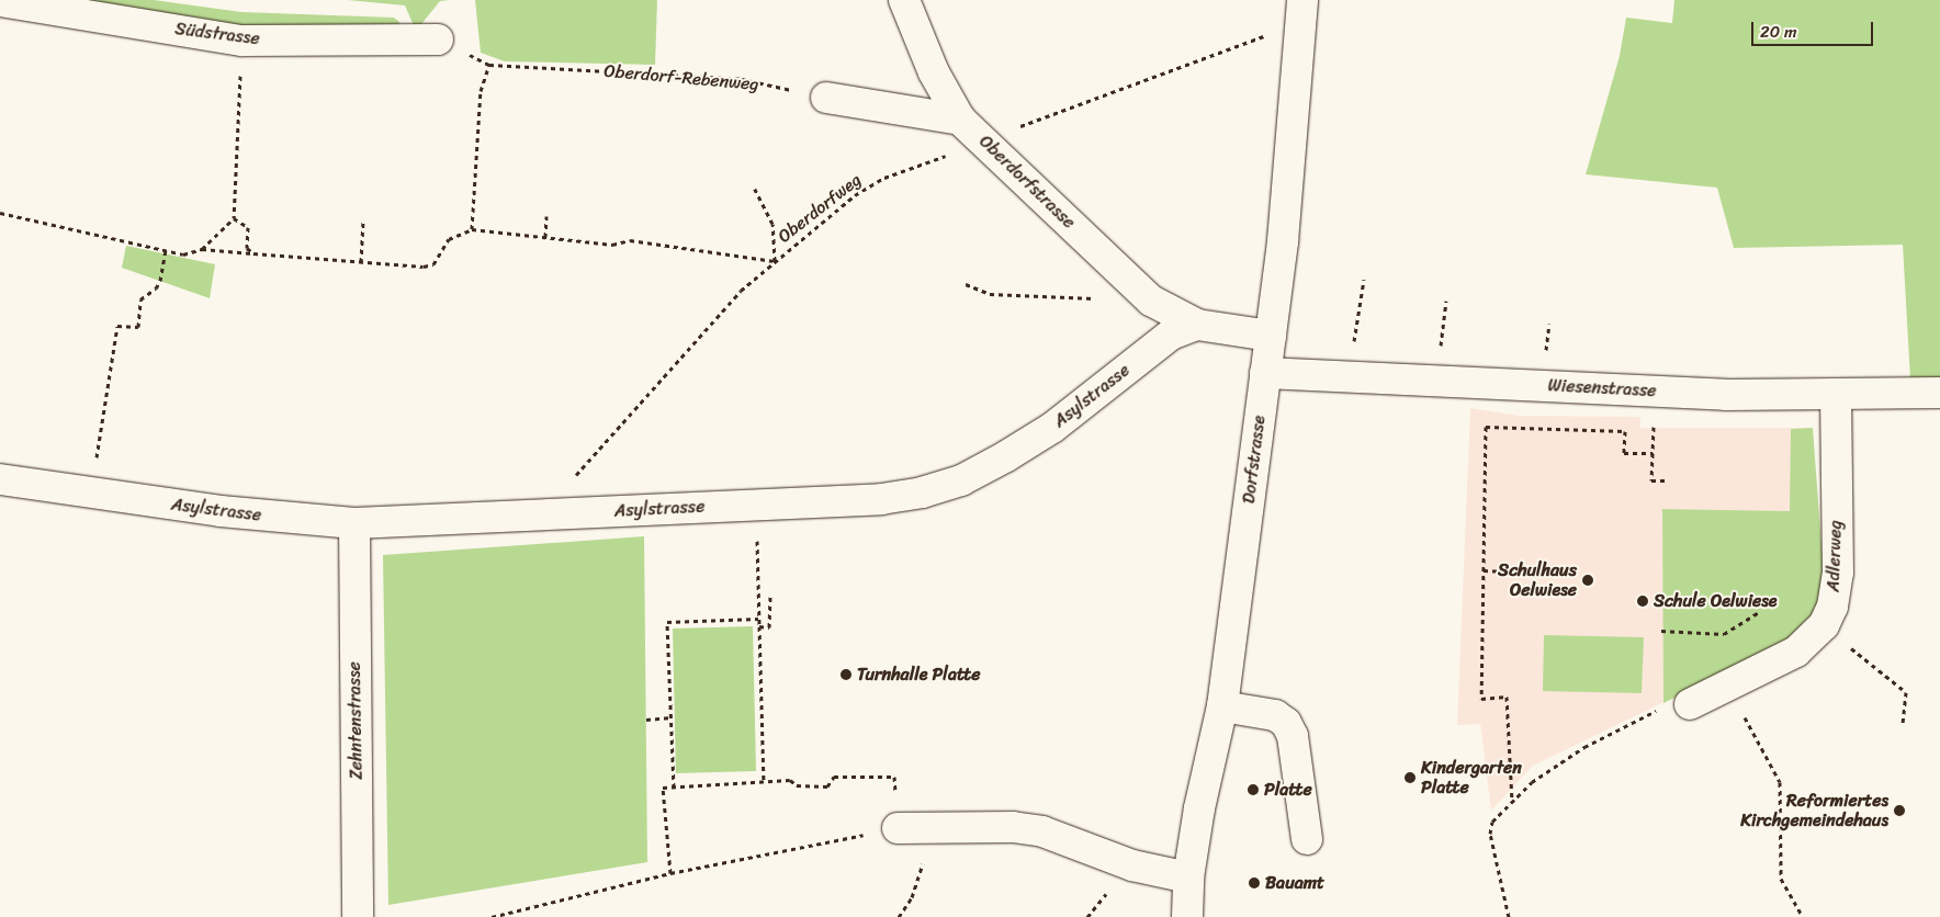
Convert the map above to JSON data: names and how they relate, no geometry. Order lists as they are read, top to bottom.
{
  "streets": {
    "street": [
      "Südstrasse",
      "Oberdorfstrasse",
      "Wiesenstrasse",
      "Asylstrasse",
      "Dorfstrasse",
      "Adlerweg",
      "Zehntenstrasse"
    ],
    "path": ["Oberdorf-Rebenweg", "Oberdorfweg"]
  },
  "crossings": [
    ["Südstrasse", "Oberdorf-Rebenweg"],
    ["Oberdorfstrasse", "Oberdorfweg"],
    ["Oberdorfstrasse", "Asylstrasse"],
    ["Wiesenstrasse", "Dorfstrasse"],
    ["Wiesenstrasse", "Adlerweg"],
    ["Asylstrasse", "Dorfstrasse"],
    ["Asylstrasse", "Zehntenstrasse"]
  ],
  "places": [
    "Schulhaus Oelwiese",
    "Schule Oelwiese",
    "Turnhalle Platte",
    "Kindergarten Platte",
    "Platte",
    "Reformiertes Kirchgemeindehaus",
    "Bauamt"
  ],
  "scale_bar": "20 m"
}
